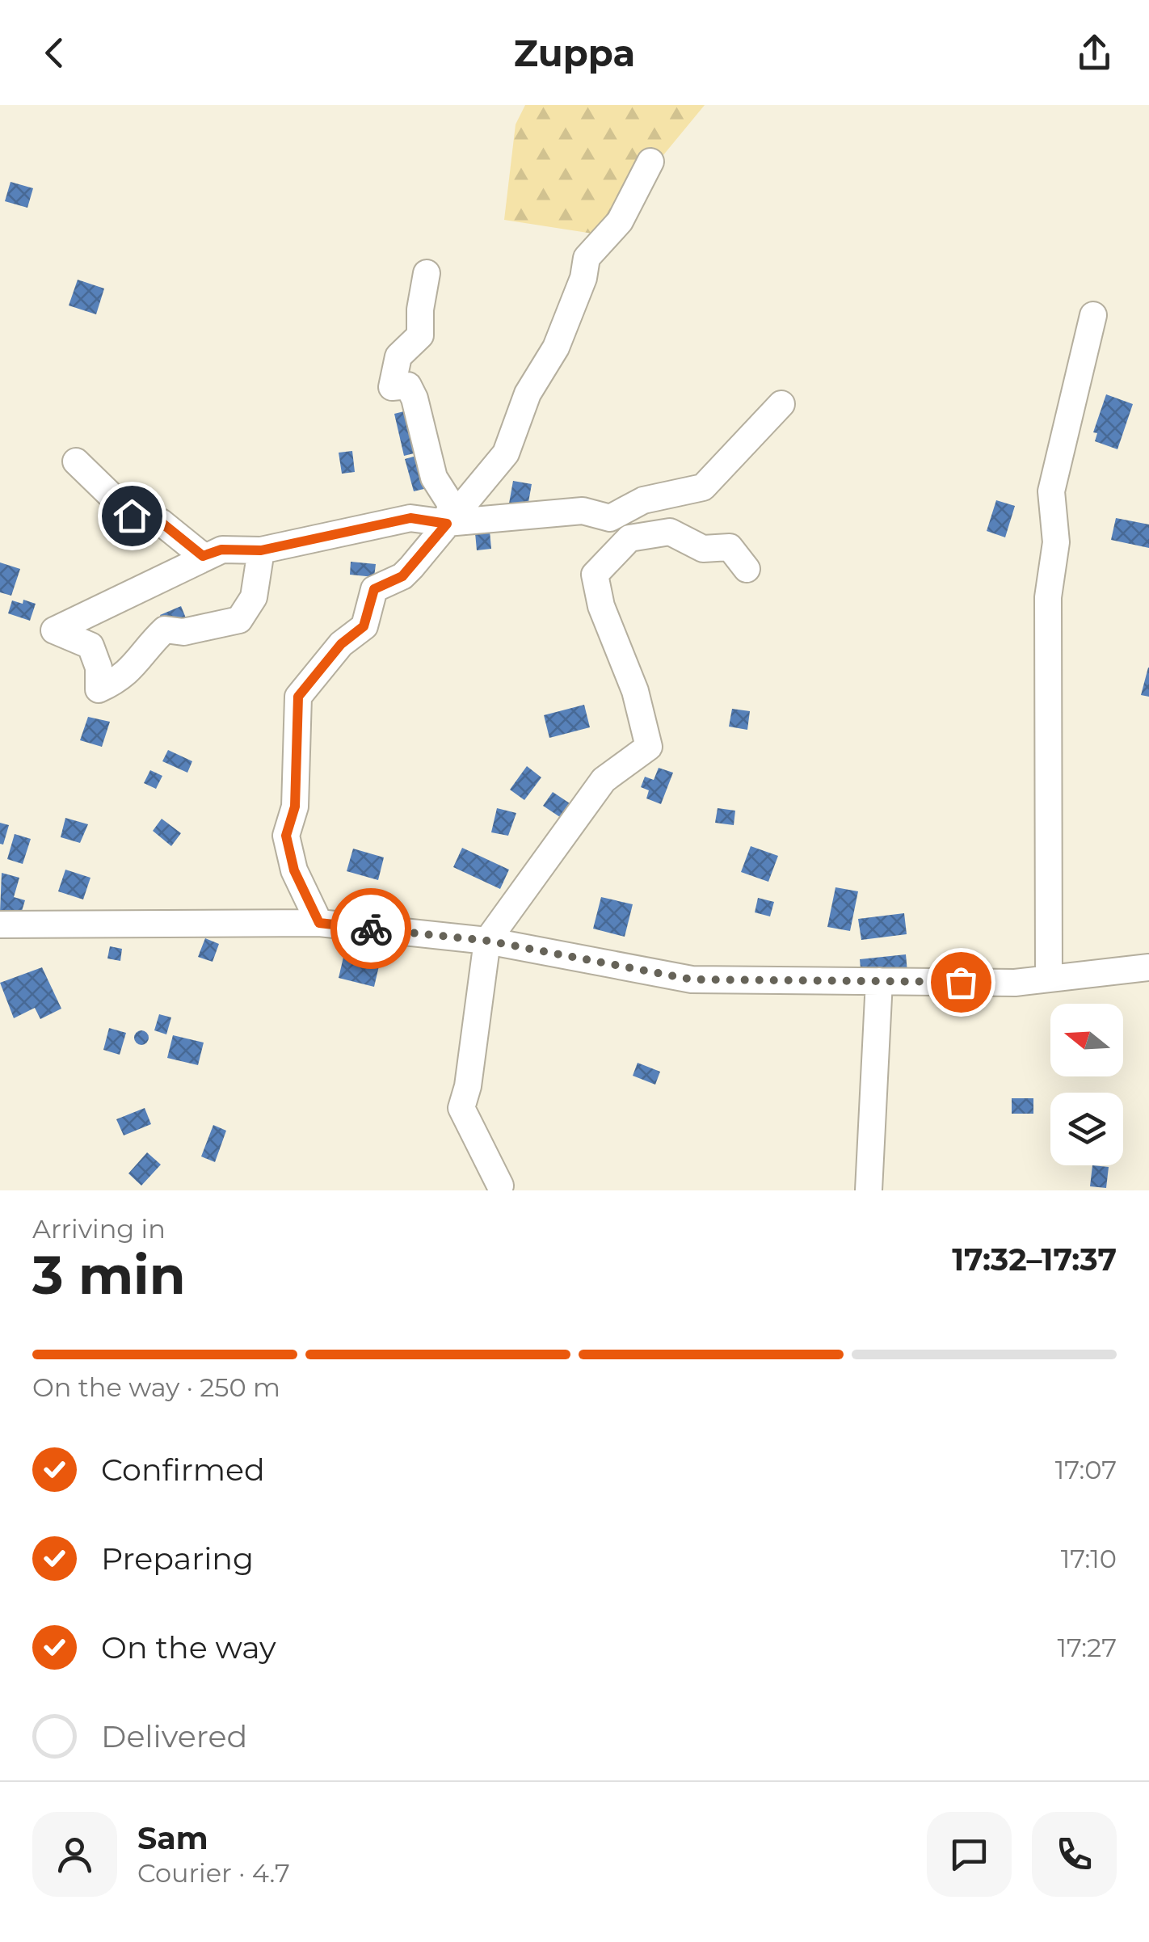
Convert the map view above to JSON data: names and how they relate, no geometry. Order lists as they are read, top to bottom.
{
  "north": "left",
  "page": {
    "header": "Zuppa",
    "heading": ["3 min", "Arriving in", "17:32–17:37"],
    "panel": ["Sam", "Courier · 4.7"],
    "bar": "On the way · 250 m",
    "list": [
      ["Confirmed", "17:07"],
      ["Preparing", "17:10"],
      ["On the way", "17:27"],
      "Delivered"
    ]
  }
}
